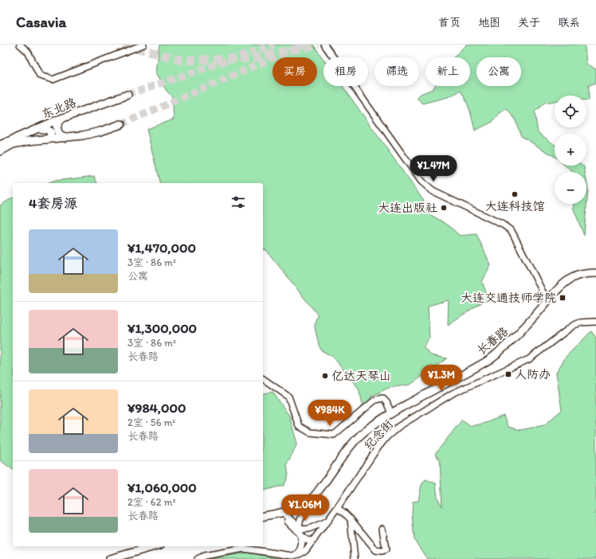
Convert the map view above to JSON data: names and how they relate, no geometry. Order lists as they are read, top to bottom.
{
  "streets": {
    "main road": ["东北路", "长春路"],
    "street": ["纪念街"]
  },
  "places": {
    "other": ["大连科技馆", "大连出版社", "亿达天琴山"],
    "transit": ["大连交通技师学院", "人防办"]
  },
  "page": {
    "header": "Casavia",
    "nav": [
      "首页",
      "地图",
      "关于",
      "联系"
    ],
    "chip": [
      "买房",
      "租房",
      "筛选",
      "新上",
      "公寓"
    ],
    "map_buttons": ["+", "−"],
    "price": [
      "¥1.47M",
      "¥1.3M",
      "¥984K",
      "¥1.06M"
    ],
    "heading": "4套房源",
    "list": [
      {
        "name": "¥1,470,000",
        "note": "3室 · 86 m² · 公寓"
      },
      {
        "name": "¥1,300,000",
        "note": "3室 · 86 m² · 长春路"
      },
      {
        "name": "¥984,000",
        "note": "2室 · 56 m² · 长春路"
      },
      {
        "name": "¥1,060,000",
        "note": "2室 · 62 m² · 长春路"
      }
    ]
  }
}
